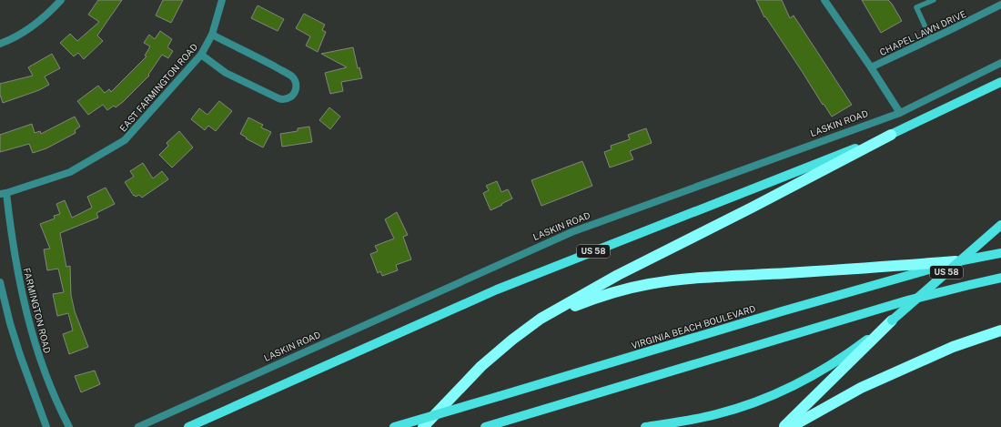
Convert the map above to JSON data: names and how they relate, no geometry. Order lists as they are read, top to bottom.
{
  "streets": {
    "main road": ["US 58", "VIRGINIA BEACH BOULEVARD"],
    "street": [
      "CHAPEL LAWN DRIVE",
      "EAST FARMINGTON ROAD",
      "LASKIN ROAD",
      "FARMINGTON ROAD"
    ]
  },
  "crossings": [
    ["EAST FARMINGTON ROAD", "FARMINGTON ROAD"]
  ]
}
